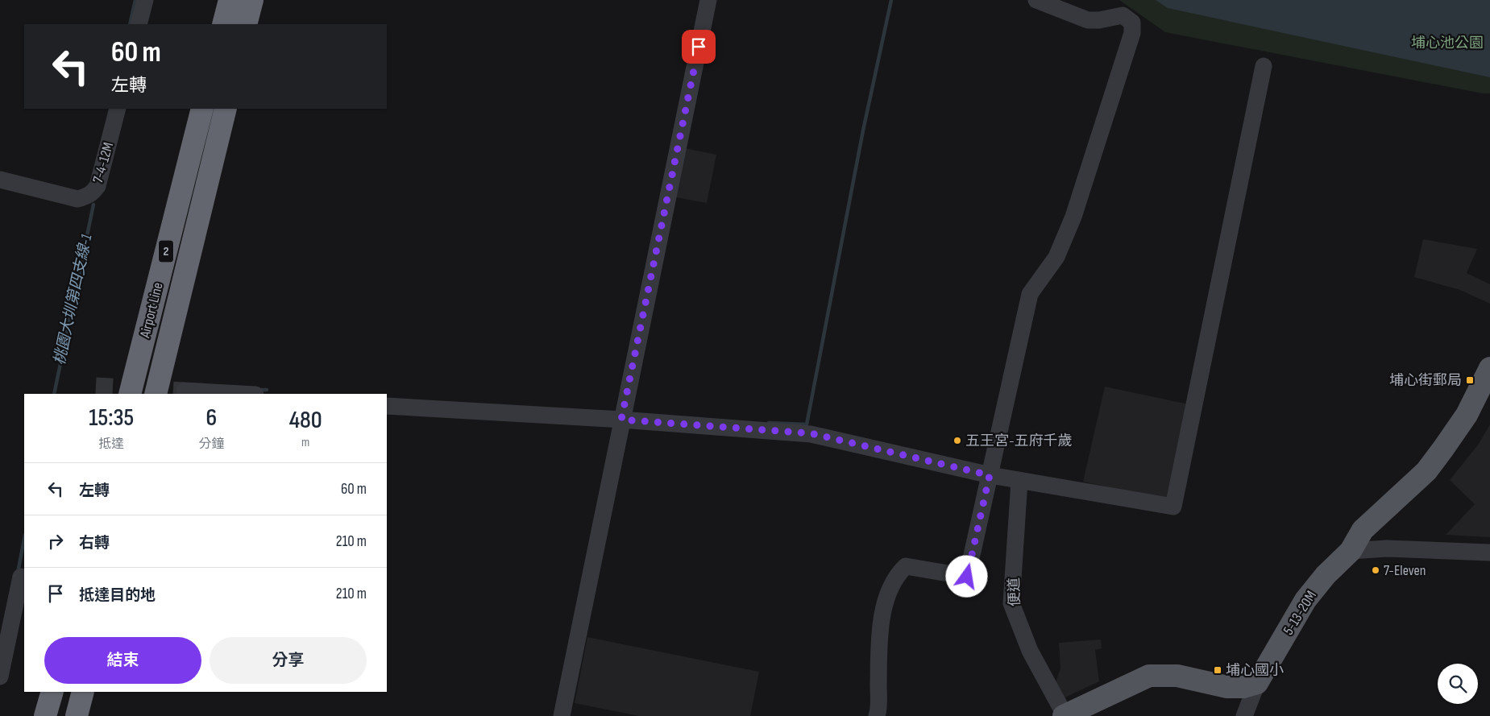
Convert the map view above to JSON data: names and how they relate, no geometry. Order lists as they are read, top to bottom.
{
  "streets": {
    "highway": ["2", "Airport Line"],
    "main road": ["5-13-20M"],
    "street": ["7-4-12M", "便道"]
  },
  "water": ["桃園大圳第四支線-1"],
  "parks": ["埔心池公園"],
  "places": {
    "transit": ["埔心街郵局", "埔心國小"],
    "other": ["五王宮-五府千歲", "7-Eleven"]
  },
  "page": {
    "turn": ["60 m", "左轉"],
    "eta": [
      "15:35",
      "抵達",
      "6",
      "分鐘",
      "480",
      "m"
    ],
    "list": [
      {
        "name": "左轉",
        "value": "60 m"
      },
      {
        "name": "右轉",
        "value": "210 m"
      },
      {
        "name": "抵達目的地",
        "value": "210 m"
      }
    ],
    "buttons": ["結束", "分享"]
  }
}
